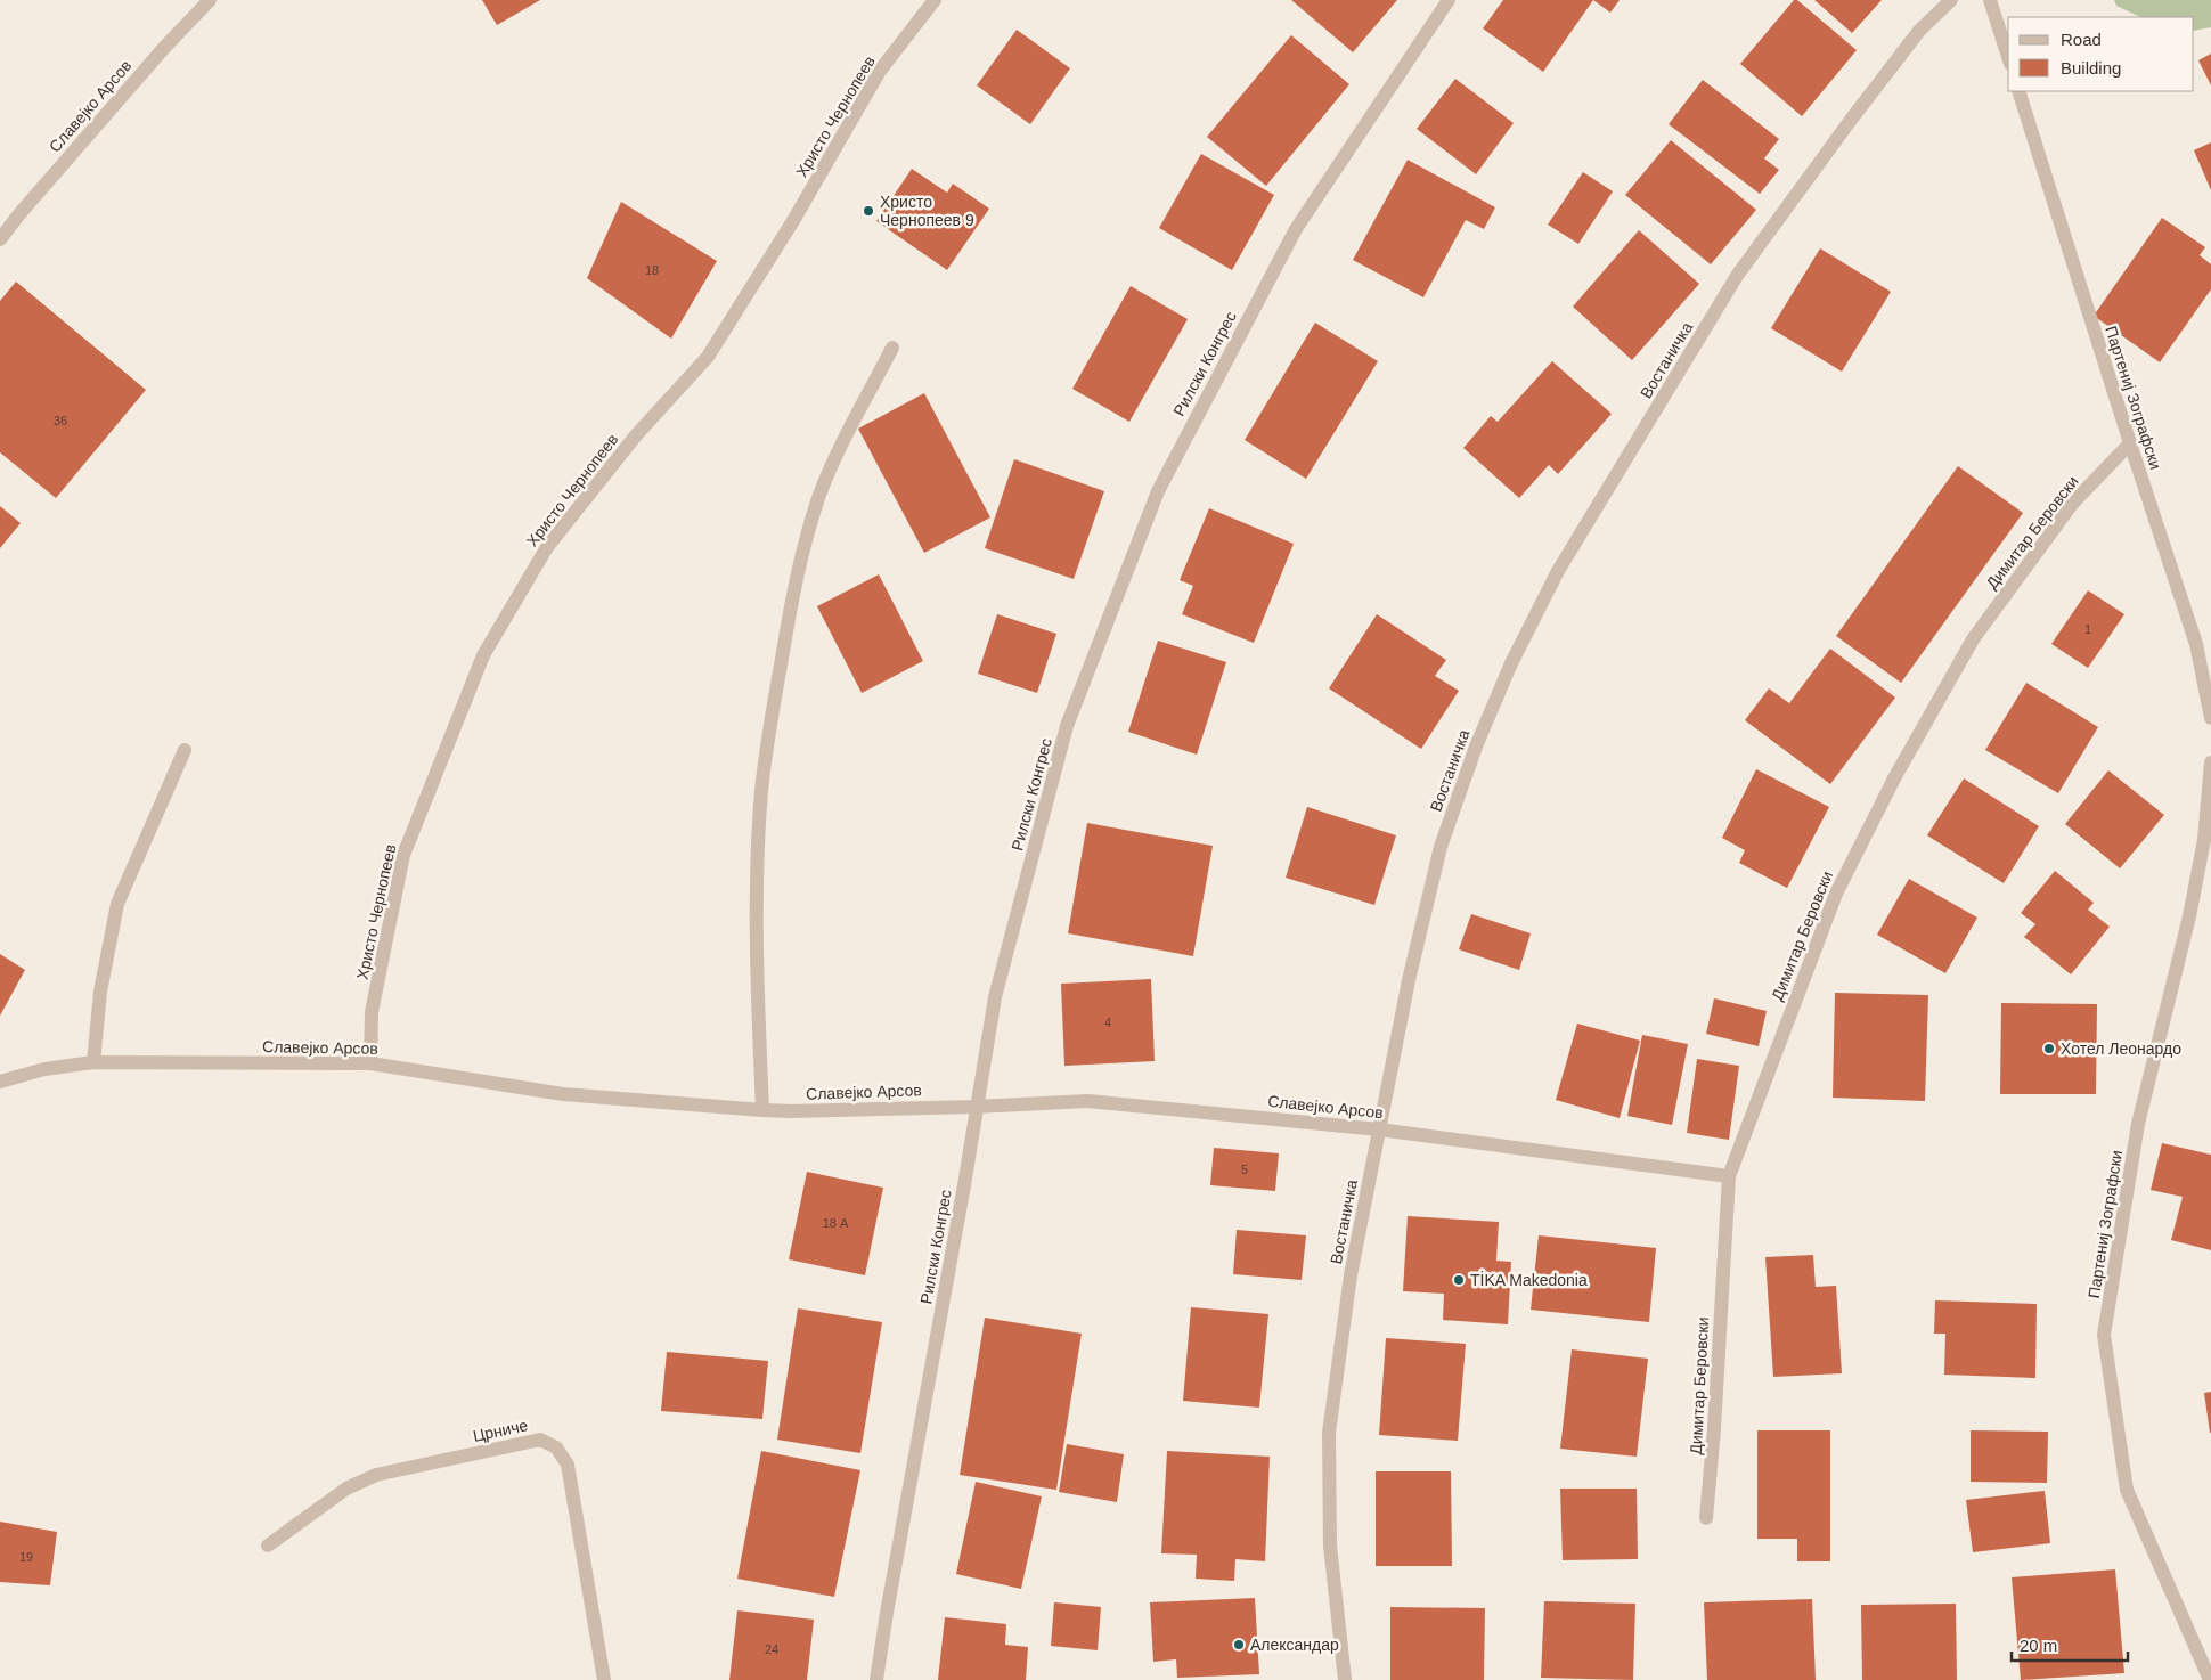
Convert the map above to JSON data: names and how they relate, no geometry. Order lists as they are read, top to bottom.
{
  "streets": {
    "street": [
      "Славејко Арсов",
      "Христо Чернопеев",
      "Востаничка",
      "Рилски Конгрес",
      "Партениј Зографски",
      "Димитар Беровски",
      "Црниче"
    ]
  },
  "crossings": [
    ["Славејко Арсов", "Христо Чернопеев"],
    ["Славејко Арсов", "Востаничка"],
    ["Славејко Арсов", "Рилски Конгрес"],
    ["Славејко Арсов", "Димитар Беровски"],
    ["Партениј Зографски", "Димитар Беровски"]
  ],
  "places": [
    "Христо Чернопеев 9",
    "Хотел Леонардо",
    "TİKA Makedonia",
    "Александар"
  ],
  "house_numbers": [
    "18",
    "36",
    "1",
    "4",
    "5",
    "18 А",
    "19",
    "24"
  ],
  "legend": ["Road", "Building"],
  "scale_bar": "20 m"
}
